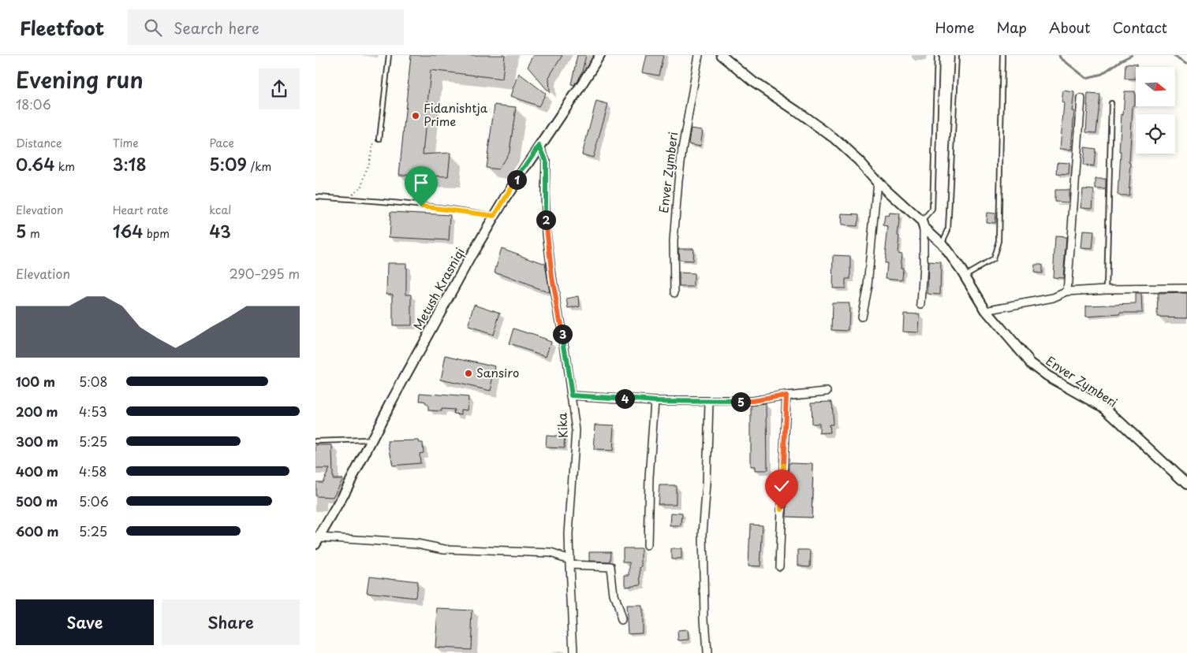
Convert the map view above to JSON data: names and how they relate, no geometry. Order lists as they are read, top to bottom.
{
  "streets": {
    "street": ["Enver Zymberi", "Metush Krasniqi", "Kika"]
  },
  "crossings": [
    ["Metush Krasniqi", "Kika"]
  ],
  "places": ["Fidanishtja Prime", "Sansiro"],
  "north": "right",
  "page": {
    "header": "Fleetfoot",
    "search": "Search here",
    "nav": [
      "Home",
      "Map",
      "About",
      "Contact"
    ],
    "heading": ["Evening run", "18:06"],
    "stats": [
      ["Distance", "0.64 km"],
      ["Time", "3:18"],
      ["Pace", "5:09 /km"],
      ["Elevation", "5 m"],
      ["Heart rate", "164 bpm"],
      ["kcal", "43"]
    ],
    "pins": [
      "1",
      "2",
      "3",
      "4",
      "5"
    ],
    "chart": ["Elevation", "290–295 m"],
    "list": [
      {
        "name": "100 m",
        "note": "5:08"
      },
      {
        "name": "200 m",
        "note": "4:53"
      },
      {
        "name": "300 m",
        "note": "5:25"
      },
      {
        "name": "400 m",
        "note": "4:58"
      },
      {
        "name": "500 m",
        "note": "5:06"
      },
      {
        "name": "600 m",
        "note": "5:25"
      }
    ],
    "buttons": ["Save", "Share"]
  }
}
